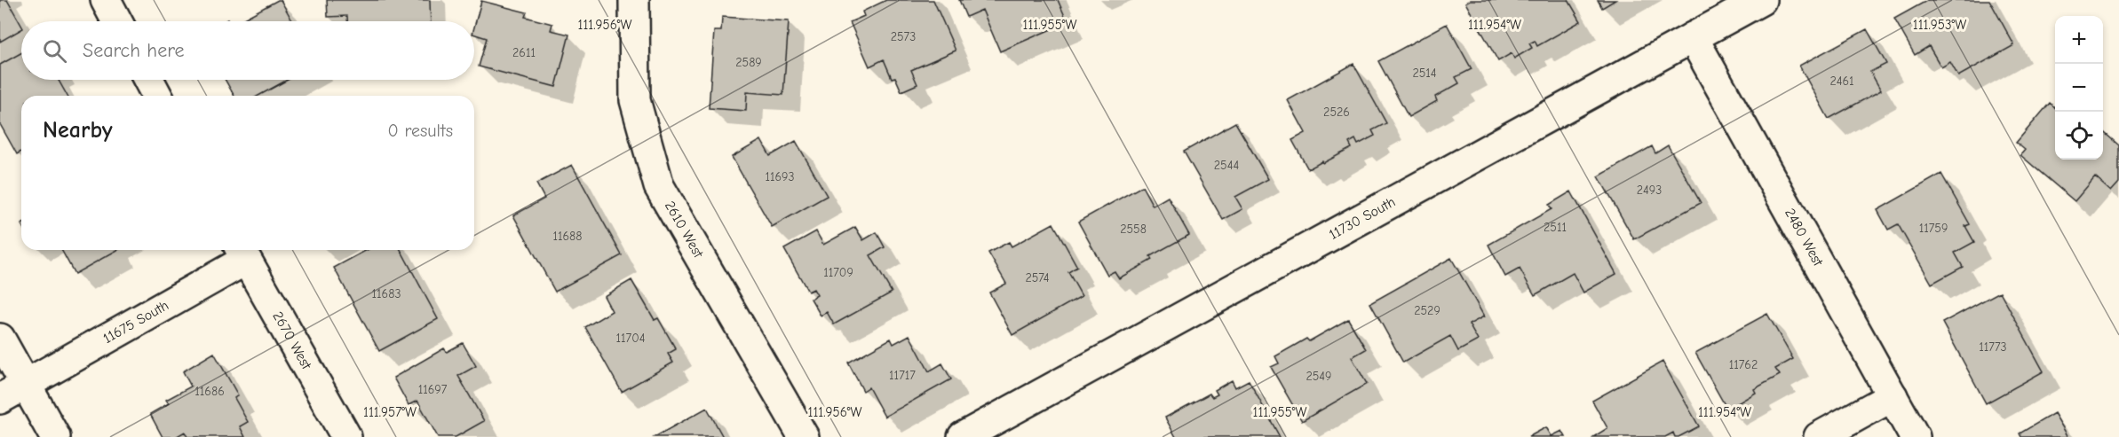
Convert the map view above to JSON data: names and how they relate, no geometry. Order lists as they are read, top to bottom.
{
  "streets": {
    "street": [
      "11730 South",
      "2610 West",
      "2480 West",
      "11675 South",
      "2670 West"
    ]
  },
  "crossings": [
    ["11730 South", "2480 West"],
    ["11675 South", "2670 West"]
  ],
  "house_numbers": [
    "2573",
    "2611",
    "2589",
    "2514",
    "2461",
    "2526",
    "2544",
    "11693",
    "2493",
    "2511",
    "11759",
    "2558",
    "11688",
    "11709",
    "2574",
    "11683",
    "2529",
    "11704",
    "11773",
    "11762",
    "11717",
    "2549",
    "11697",
    "11686"
  ],
  "page": {
    "map_buttons": ["+", "−"],
    "search": "Search here",
    "heading": ["Nearby", "0 results"]
  },
  "coordinates": [
    "111.956°W",
    "111.955°W",
    "111.954°W",
    "111.953°W",
    "111.957°W"
  ]
}
